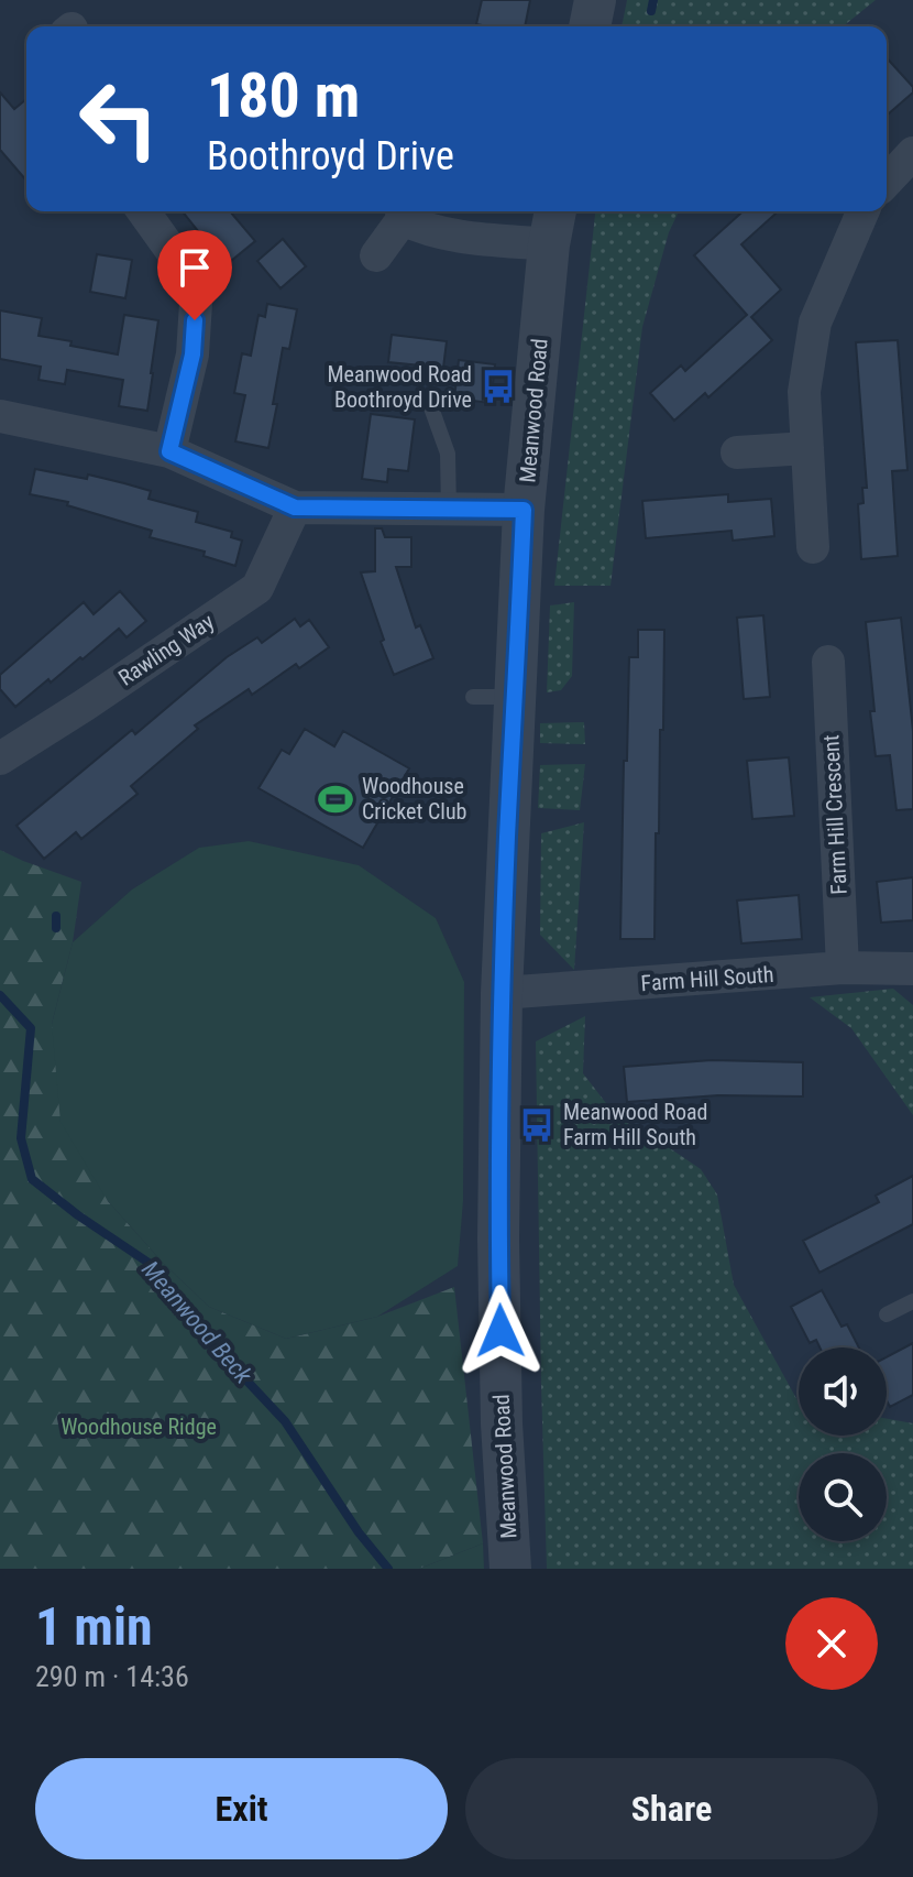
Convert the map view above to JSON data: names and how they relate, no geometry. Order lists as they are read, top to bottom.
{
  "streets": {
    "street": [
      "Meanwood Road",
      "Rawling Way",
      "Farm Hill Crescent",
      "Farm Hill South"
    ]
  },
  "crossings": [
    ["Meanwood Road", "Farm Hill South"],
    ["Farm Hill Crescent", "Farm Hill South"]
  ],
  "water": ["Meanwood Beck"],
  "parks": ["Woodhouse Ridge"],
  "places": {
    "bus stop": ["Meanwood Road Boothroyd Drive", "Meanwood Road Farm Hill South"],
    "sports": ["Woodhouse Cricket Club"]
  },
  "page": {
    "turn": ["180 m", "Boothroyd Drive"],
    "heading": ["1 min", "290 m · 14:36"],
    "buttons": ["Exit", "Share"]
  }
}
